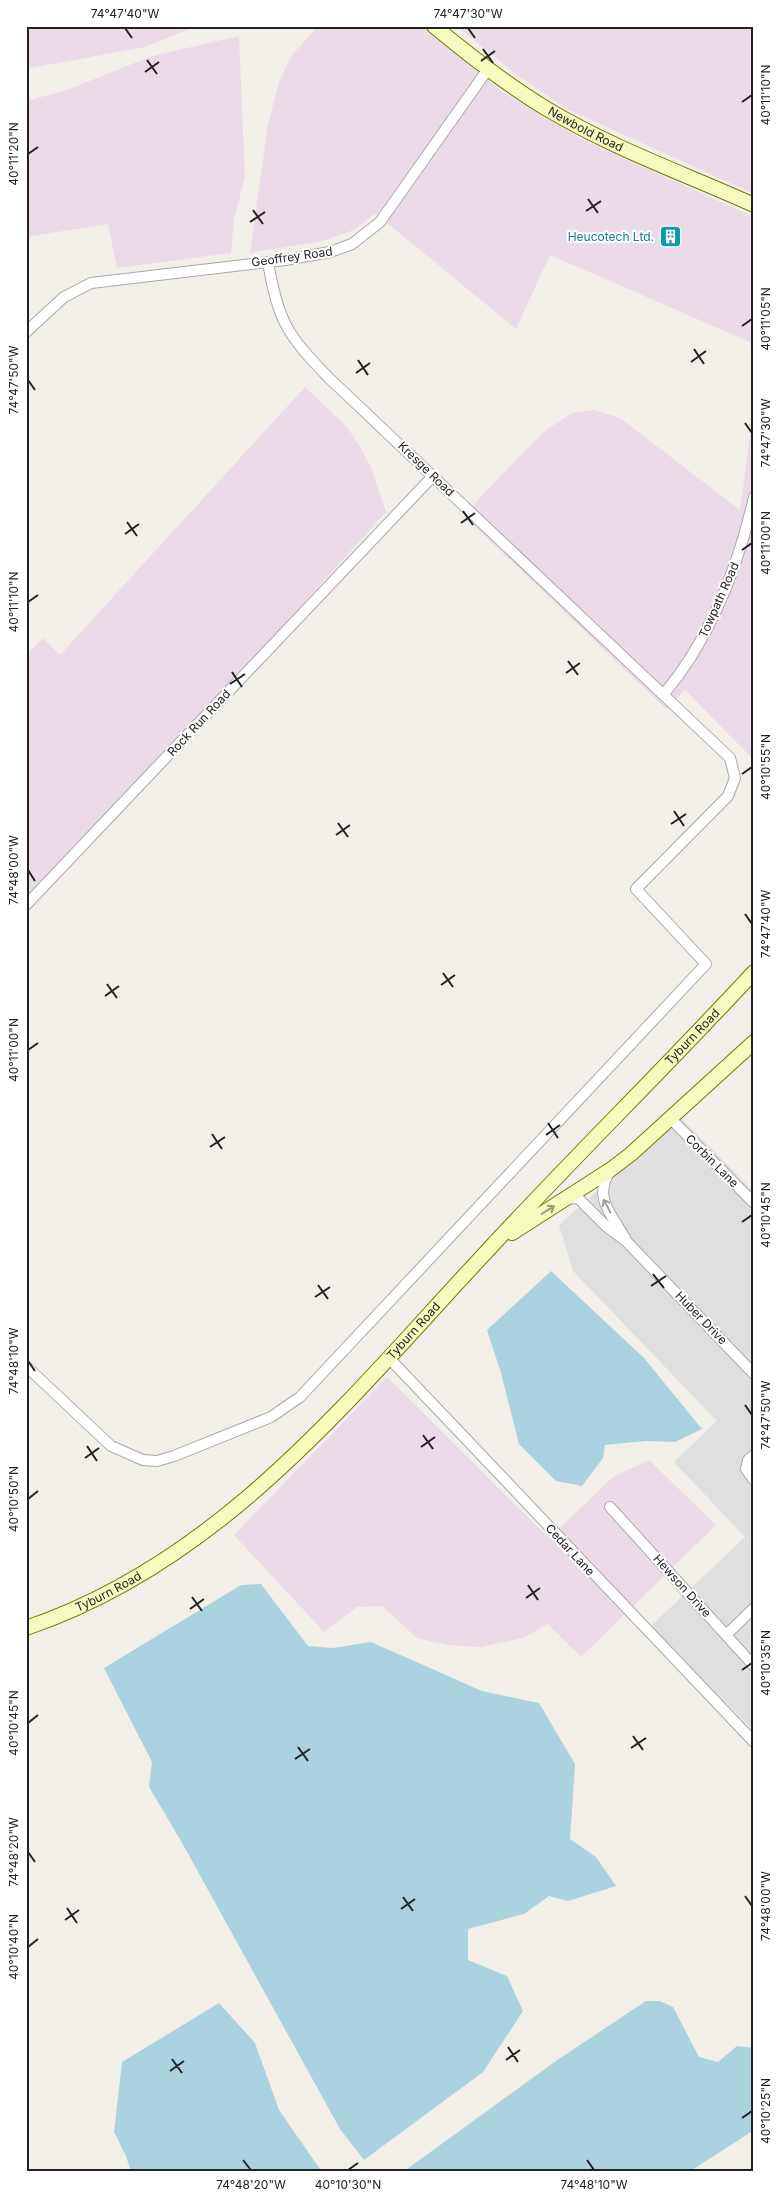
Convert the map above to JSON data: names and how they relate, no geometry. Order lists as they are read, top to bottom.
{
  "streets": {
    "main road": ["Newbold Road", "Tyburn Road"],
    "street": [
      "Geoffrey Road",
      "Kresge Road",
      "Towpath Road",
      "Rock Run Road",
      "Corbin Lane",
      "Huber Drive",
      "Cedar Lane",
      "Hewson Drive"
    ]
  },
  "crossings": [
    ["Newbold Road", "Geoffrey Road"],
    ["Geoffrey Road", "Kresge Road"],
    ["Kresge Road", "Towpath Road"],
    ["Kresge Road", "Rock Run Road"],
    ["Tyburn Road", "Cedar Lane"]
  ],
  "places": {
    "building": ["Heucotech Ltd."]
  },
  "coordinates": [
    "74°47'40\"W",
    "74°47'30\"W",
    "40°11'10\"N",
    "40°11'20\"N",
    "40°11'05\"N",
    "74°47'50\"W",
    "40°11'00\"N",
    "40°10'55\"N",
    "74°48'00\"W",
    "40°10'45\"N",
    "74°48'10\"W",
    "40°10'50\"N",
    "40°10'35\"N",
    "74°48'20\"W",
    "40°10'40\"N",
    "40°10'25\"N",
    "40°10'30\"N"
  ]
}
